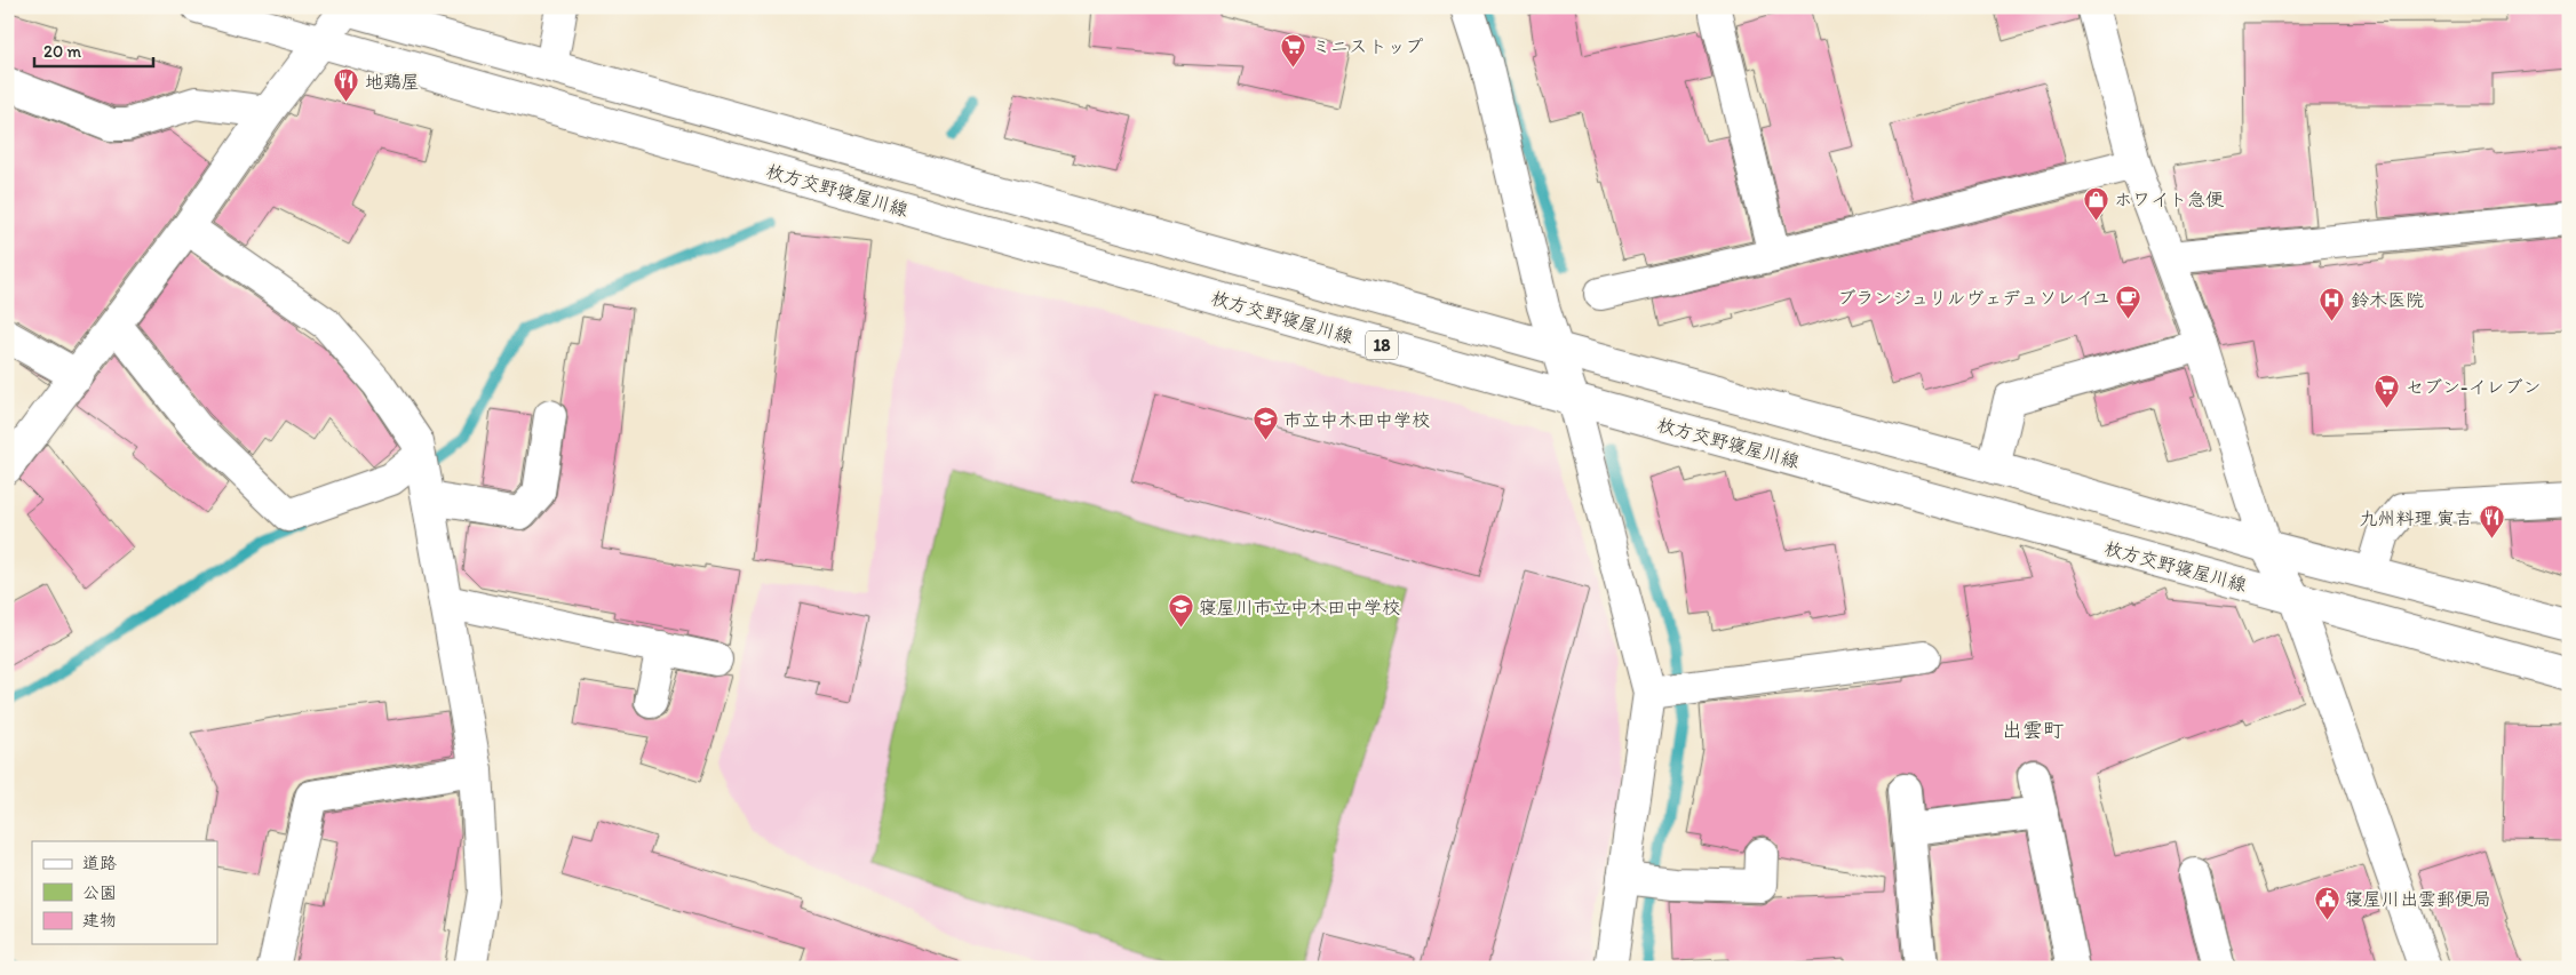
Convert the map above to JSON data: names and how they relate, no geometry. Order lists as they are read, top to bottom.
{
  "streets": {
    "street": ["枚方交野寝屋川線", "18"]
  },
  "districts": ["出雲町"],
  "places": {
    "supermarket": ["ミニストップ", "セブン-イレブン"],
    "restaurant": ["地鶏屋", "九州料理 寅吉"],
    "shop": ["ホワイト急便"],
    "cafe": ["ブランジュリルヴェデュソレイユ"],
    "hospital": ["鈴木医院"],
    "school or university": ["市立中木田中学校", "寝屋川市立中木田中学校"],
    "public building": ["寝屋川出雲郵便局"]
  },
  "legend": ["道路", "公園", "建物"],
  "scale_bar": "20 m"
}
